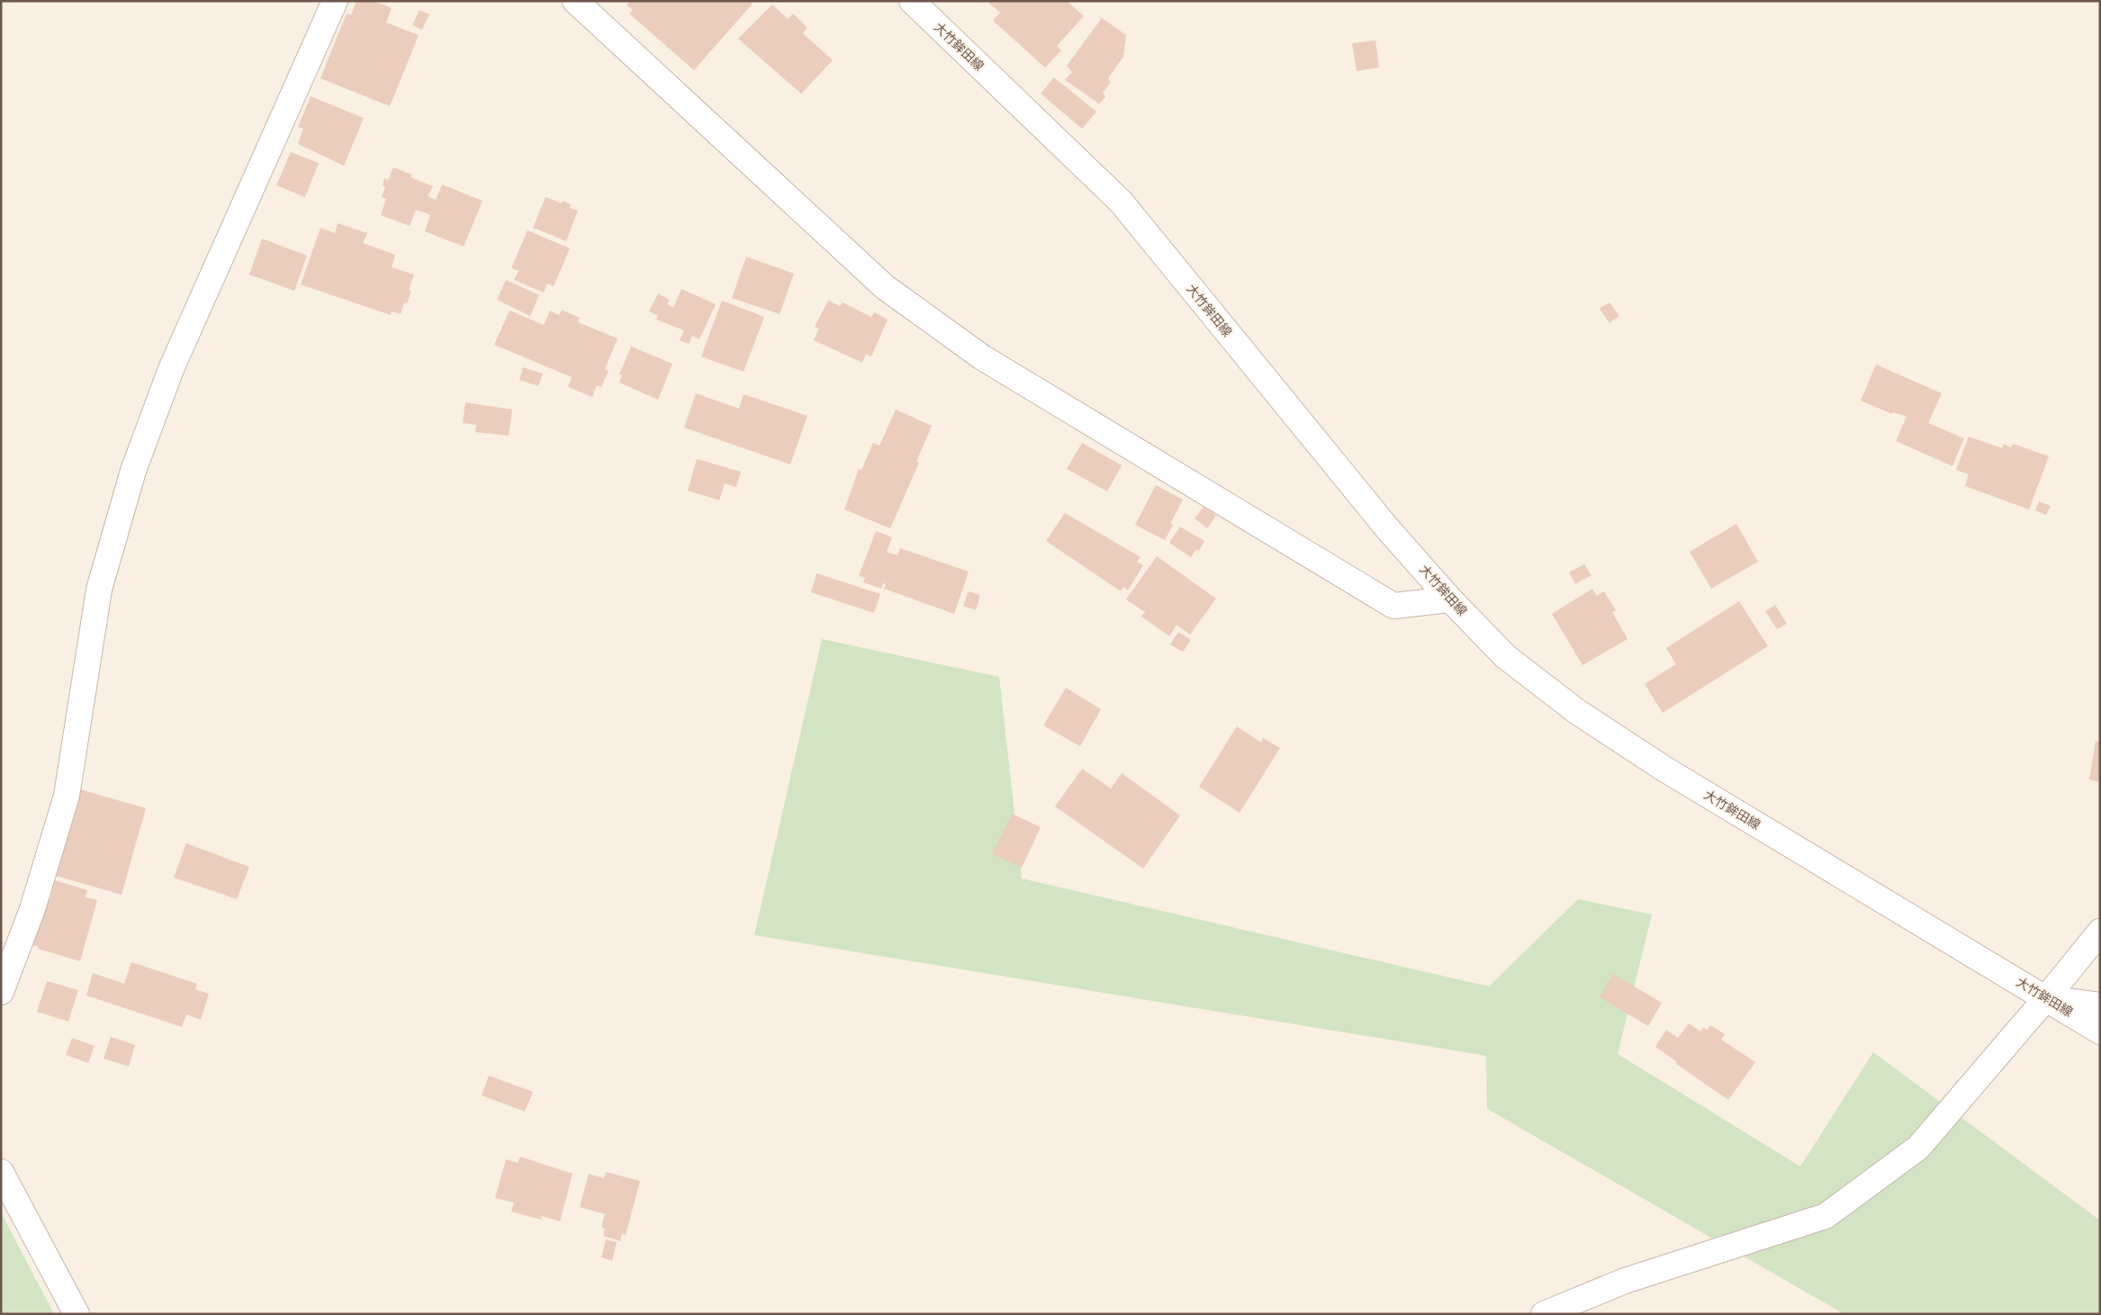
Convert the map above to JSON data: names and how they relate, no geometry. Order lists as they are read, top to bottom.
{
  "streets": {
    "street": ["大竹鉾田線"]
  }
}
